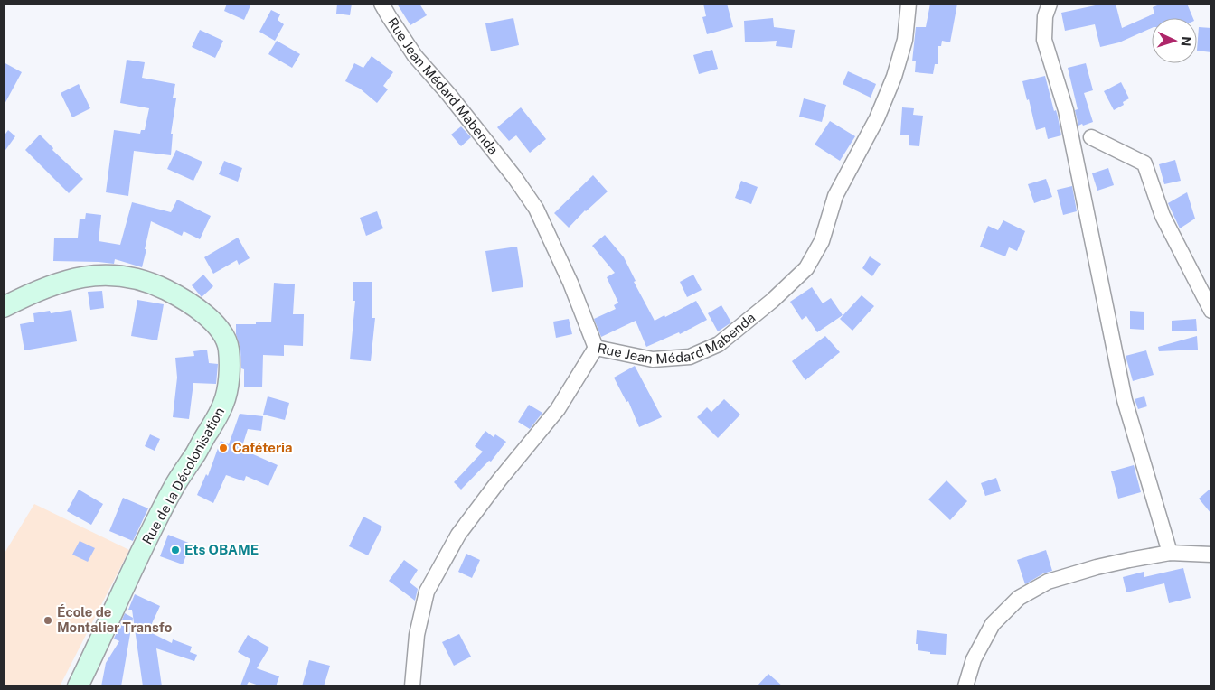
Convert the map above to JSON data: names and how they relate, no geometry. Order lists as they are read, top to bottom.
{
  "streets": {
    "street": ["Rue Jean Médard Mabenda", "Rue de la Décolonisation"]
  },
  "places": ["Caféteria", "Ets OBAME", "École de Montalier Transfo"],
  "north": "right"
}
